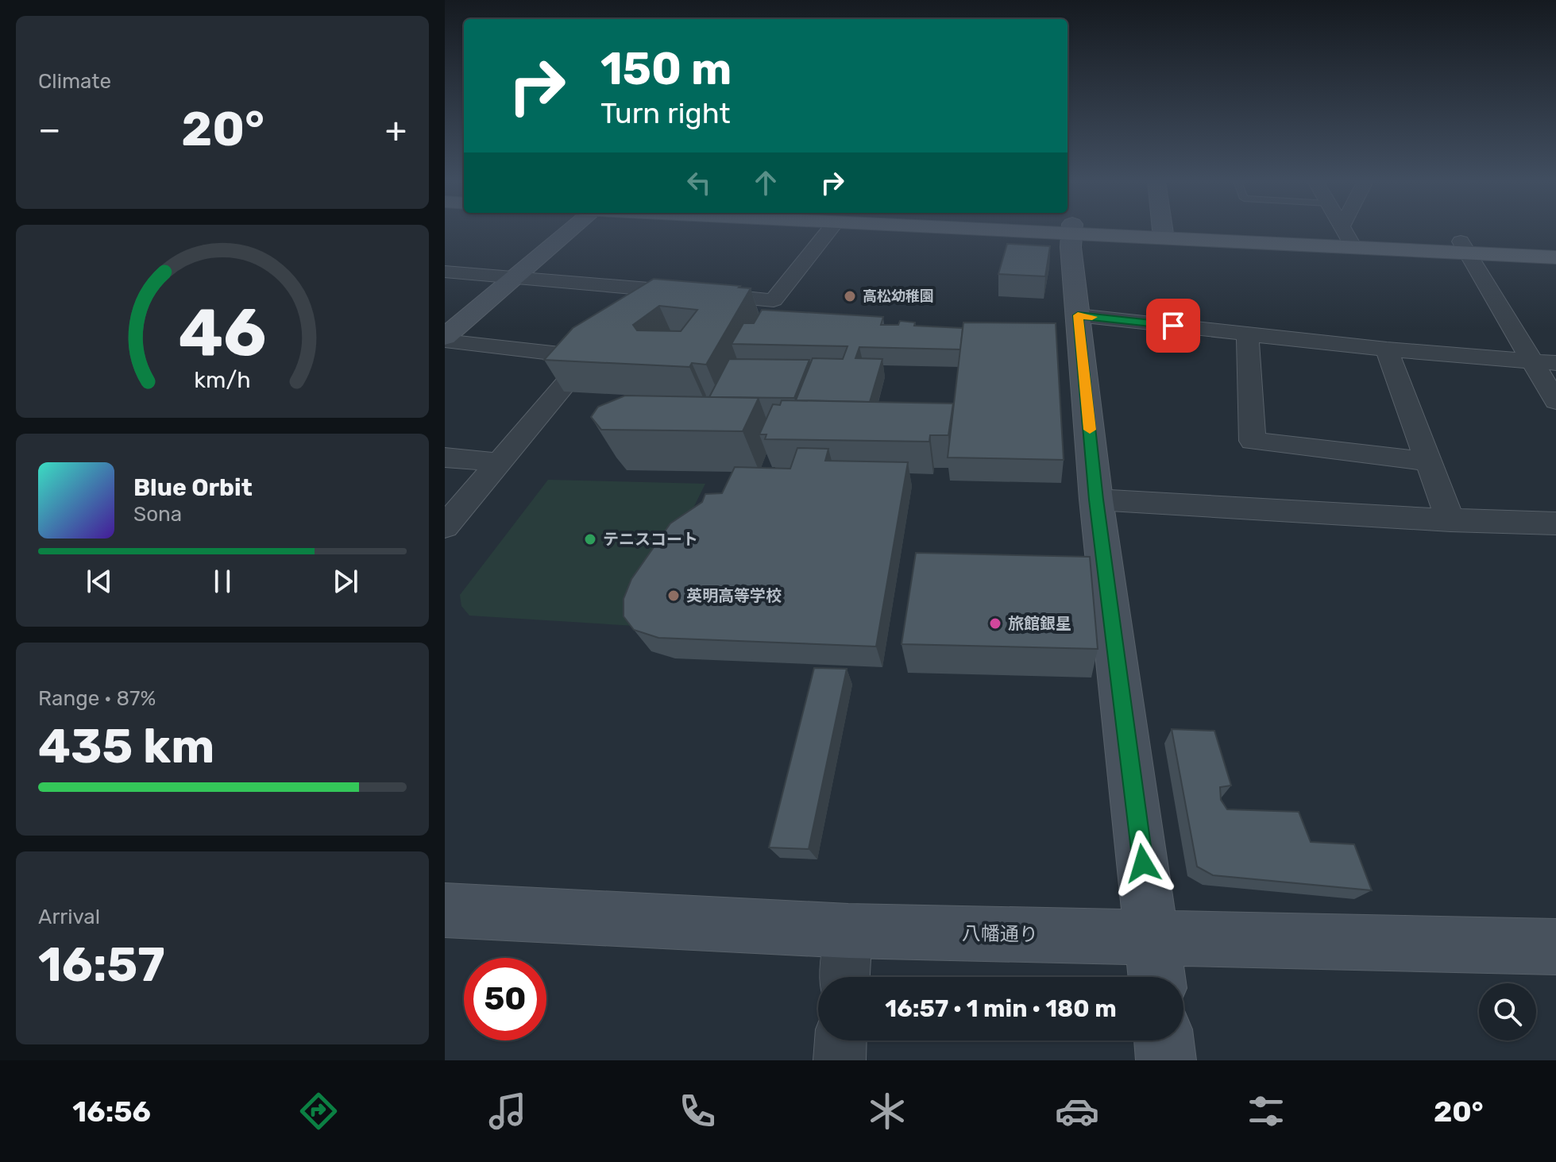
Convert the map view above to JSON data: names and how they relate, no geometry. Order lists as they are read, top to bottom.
{
  "streets": {
    "main road": ["八幡通り"]
  },
  "places": [
    "高松幼稚園",
    "テニスコート",
    "英明高等学校",
    "旅館銀星"
  ],
  "page": {
    "tile": [
      "Climate",
      ["Range · 87%", "435 km"],
      ["Arrival", "16:57"]
    ],
    "turn": ["150 m", "Turn right"],
    "heat": ["−", "20°", "+"],
    "song": ["Blue Orbit", "Sona"],
    "limit": "50",
    "trip": "16:57 · 1 min · 180 m",
    "tabs": ["16:56", "20°"],
    "gauge": ["46", "km/h"]
  }
}
